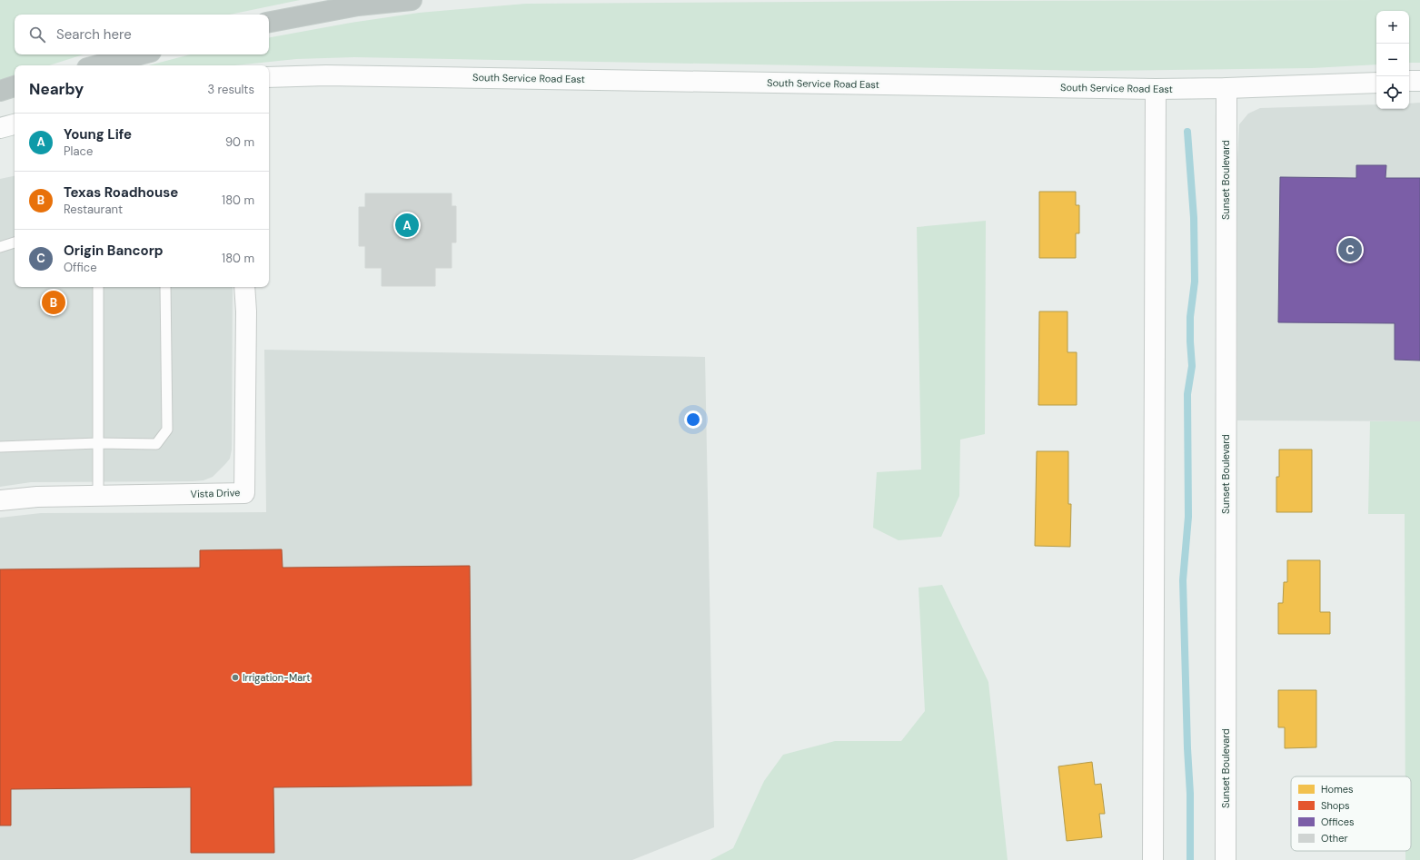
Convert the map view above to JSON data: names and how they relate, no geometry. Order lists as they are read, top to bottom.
{
  "streets": {
    "street": ["South Service Road East", "Sunset Boulevard", "Vista Drive"]
  },
  "crossings": [
    ["South Service Road East", "Sunset Boulevard"]
  ],
  "places": ["Irrigation-Mart"],
  "legend": [
    "Homes",
    "Shops",
    "Offices",
    "Other"
  ],
  "page": {
    "map_buttons": ["+", "−"],
    "search": "Search here",
    "heading": ["Nearby", "3 results"],
    "list": [
      {
        "mark": "A",
        "name": "Young Life",
        "note": "Place",
        "value": "90 m"
      },
      {
        "mark": "B",
        "name": "Texas Roadhouse",
        "note": "Restaurant",
        "value": "180 m"
      },
      {
        "mark": "C",
        "name": "Origin Bancorp",
        "note": "Office",
        "value": "180 m"
      }
    ],
    "pins": ["A", "C", "B"]
  }
}
